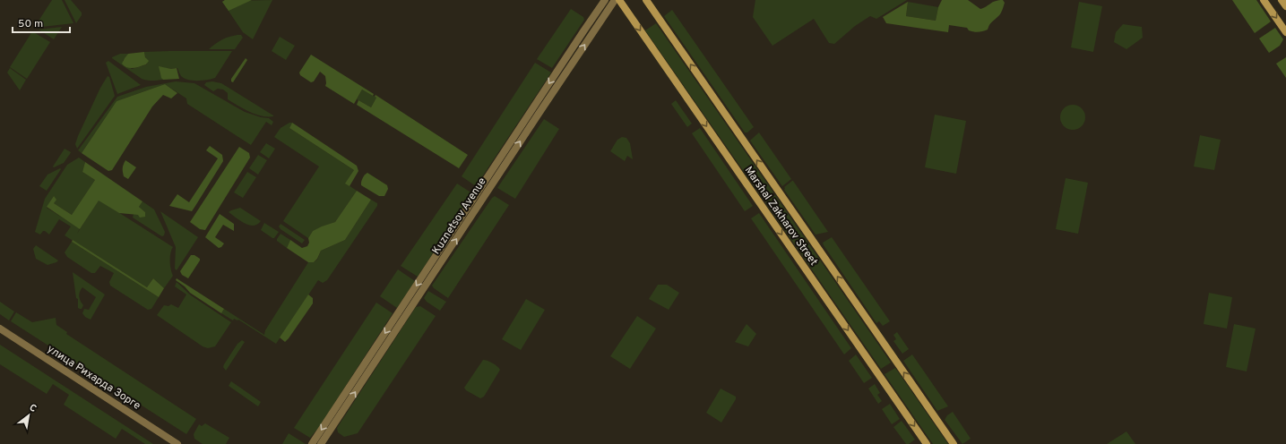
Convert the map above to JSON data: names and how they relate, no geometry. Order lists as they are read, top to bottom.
{
  "streets": {
    "street": ["Kuznetsov Avenue", "Marshal Zakharov Street", "улица Рихарда Зорге"]
  },
  "scale_bar": "50 m",
  "north": "top right"
}
